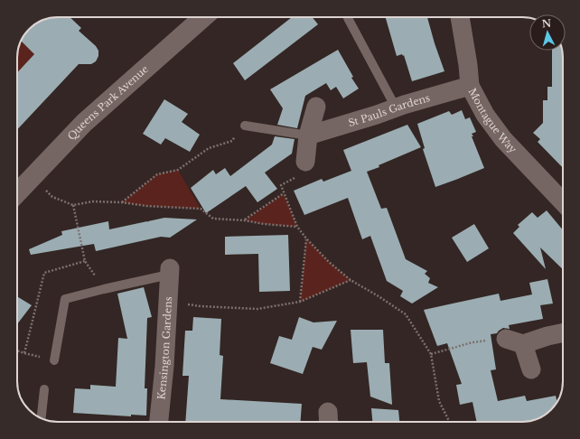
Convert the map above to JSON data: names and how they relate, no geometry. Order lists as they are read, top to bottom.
{
  "streets": {
    "street": [
      "Queens Park Avenue",
      "St Pauls Gardens",
      "Montague Way",
      "Kensington Gardens"
    ]
  },
  "crossings": [
    ["St Pauls Gardens", "Montague Way"]
  ],
  "north": "top"
}
